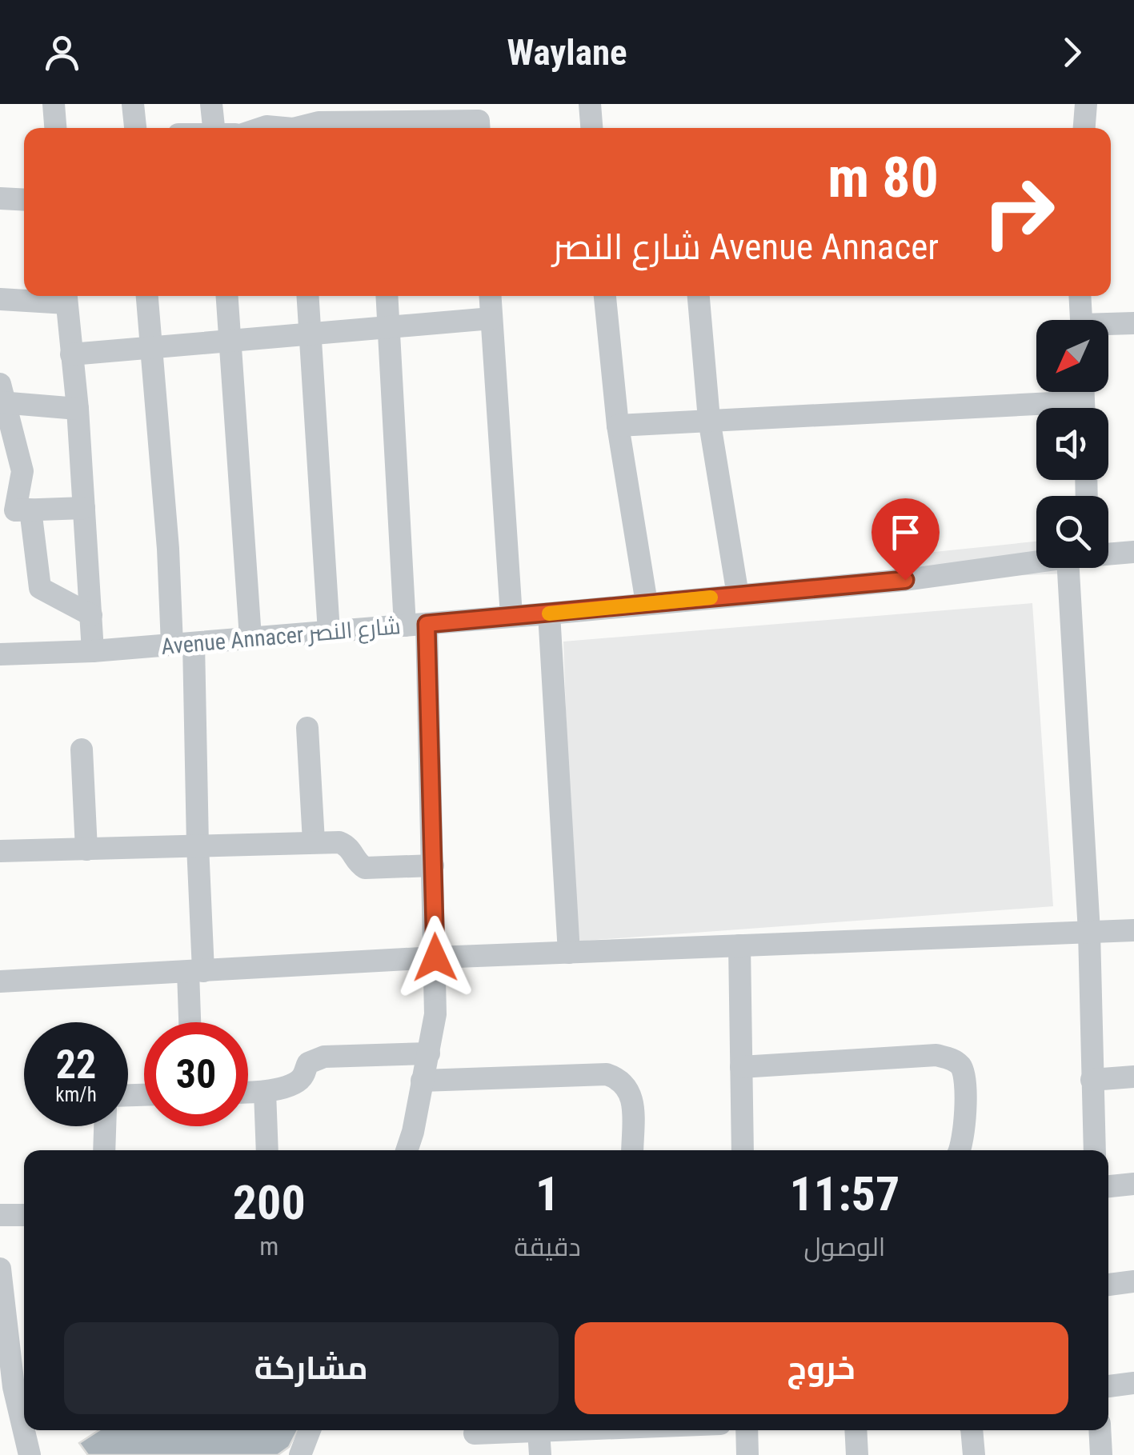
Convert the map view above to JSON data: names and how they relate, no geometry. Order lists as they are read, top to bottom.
{
  "streets": {
    "street": ["Avenue Annacer شارع النصر"]
  },
  "north": "bottom left",
  "page": {
    "header": "Waylane",
    "turn": ["80 m", "Avenue Annacer شارع النصر"],
    "speed": "22 km/h",
    "limit": "30",
    "eta": [
      "11:57",
      "الوصول",
      "1",
      "دقيقة",
      "200",
      "m"
    ],
    "buttons": ["خروج", "مشاركة"]
  }
}
